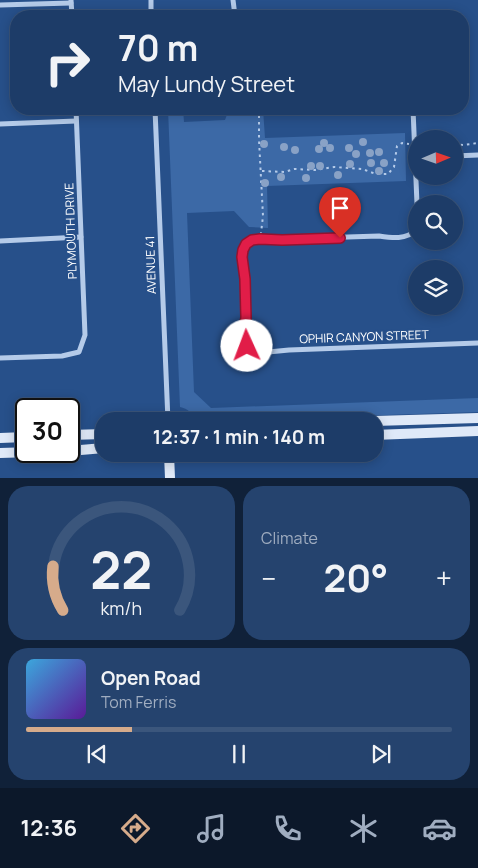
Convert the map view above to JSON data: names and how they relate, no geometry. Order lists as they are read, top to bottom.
{
  "streets": {
    "street": ["PLYMOUTH DRIVE", "AVENUE 41", "OPHIR CANYON STREET"]
  },
  "north": "right",
  "page": {
    "turn": ["70 m", "May Lundy Street"],
    "limit": "30",
    "trip": "12:37 · 1 min · 140 m",
    "tile": "Climate",
    "heat": ["−", "20°", "+"],
    "song": ["Open Road", "Tom Ferris"],
    "tabs": "12:36",
    "gauge": ["22", "km/h"]
  }
}
